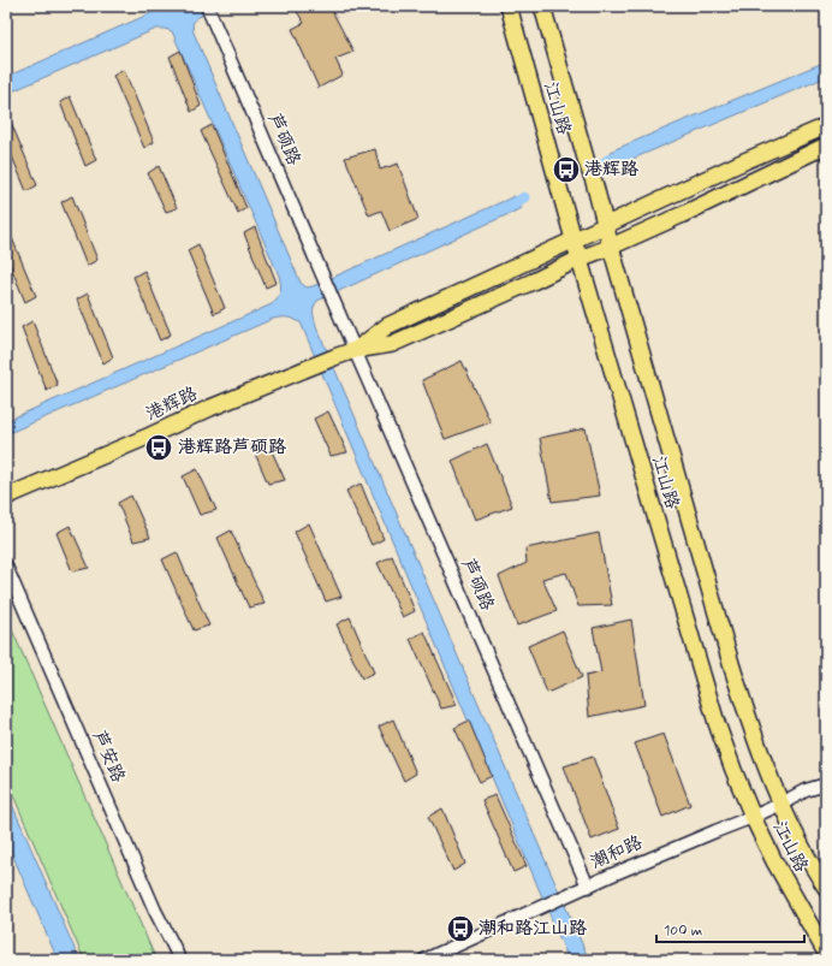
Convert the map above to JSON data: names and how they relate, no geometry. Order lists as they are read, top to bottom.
{
  "streets": {
    "main road": ["江山路", "港辉路"],
    "street": ["芦硕路", "芦安路", "潮和路"]
  },
  "crossings": [
    ["江山路", "港辉路"],
    ["江山路", "潮和路"],
    ["芦硕路", "港辉路"],
    ["芦硕路", "潮和路"]
  ],
  "places": {
    "bus stop": ["港辉路", "港辉路芦硕路", "潮和路江山路"]
  },
  "scale_bar": "100 m"
}
